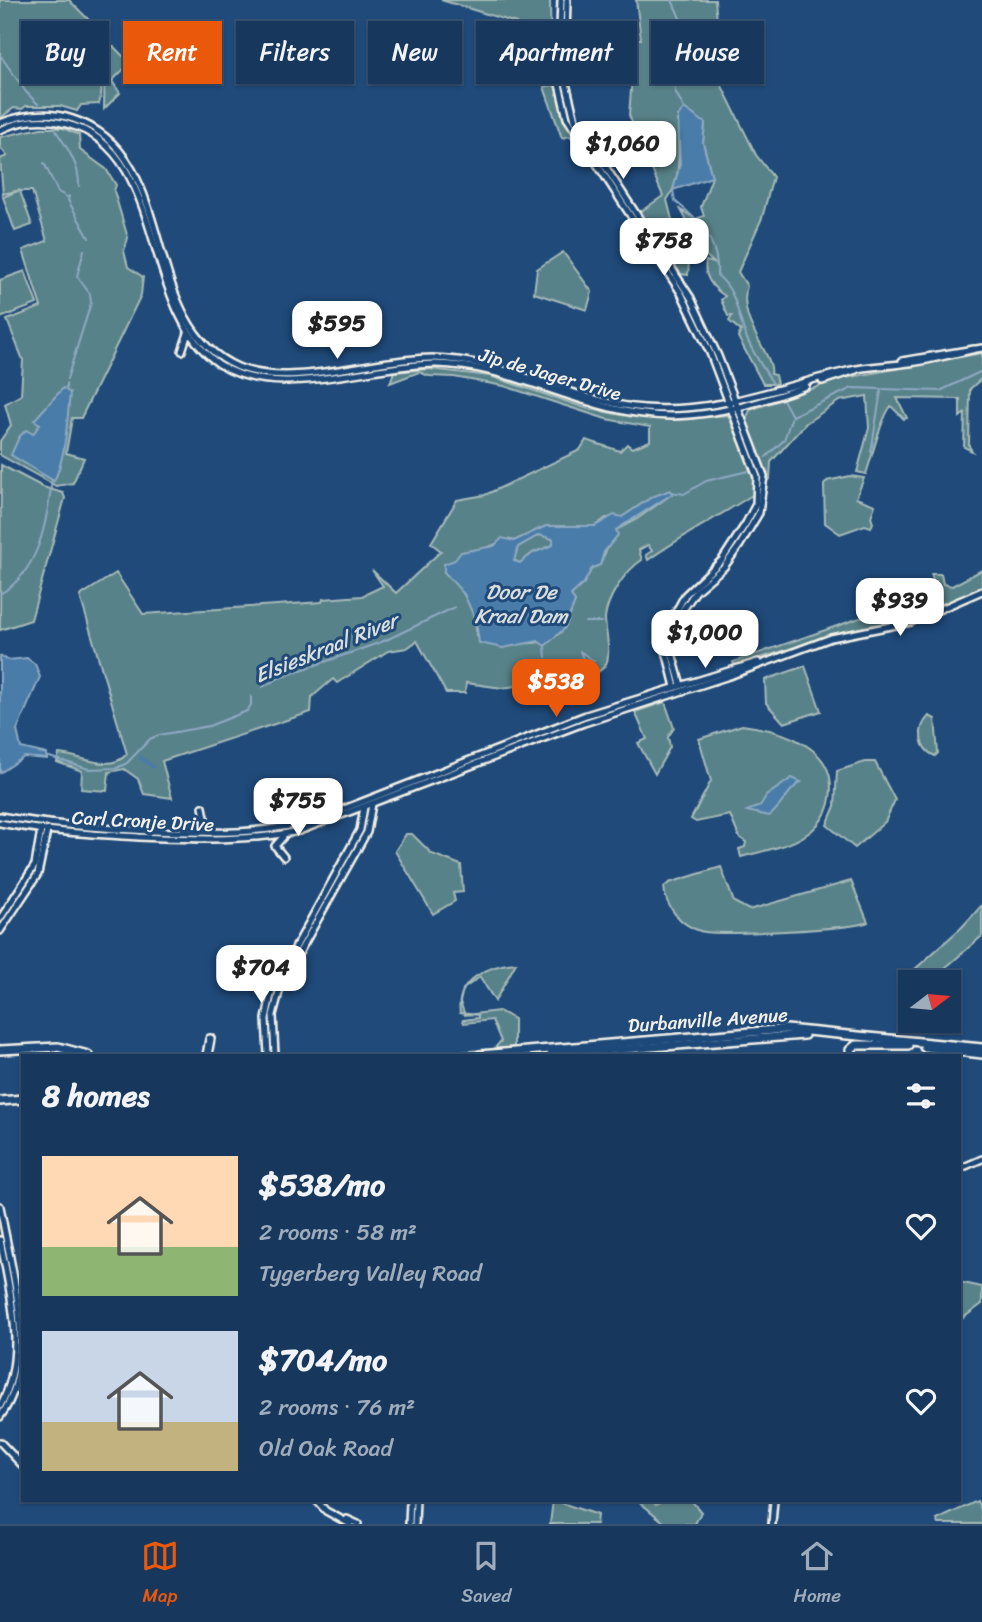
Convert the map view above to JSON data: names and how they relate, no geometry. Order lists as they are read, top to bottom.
{
  "streets": {
    "main road": ["Jip de Jager Drive", "Carl Cronje Drive", "Durbanville Avenue"]
  },
  "water": ["Door De Kraal Dam", "Elsieskraal River"],
  "north": "right",
  "page": {
    "chip": [
      "Buy",
      "Rent",
      "Filters",
      "New",
      "Apartment",
      "House"
    ],
    "price": [
      "$1,060",
      "$758",
      "$595",
      "$939",
      "$1,000",
      "$538",
      "$755",
      "$704"
    ],
    "heading": "8 homes",
    "list": [
      {
        "name": "$538/mo",
        "note": "2 rooms · 58 m² · Tygerberg Valley Road"
      },
      {
        "name": "$704/mo",
        "note": "2 rooms · 76 m² · Old Oak Road"
      }
    ],
    "tabs": ["Map", "Saved", "Home"]
  }
}
